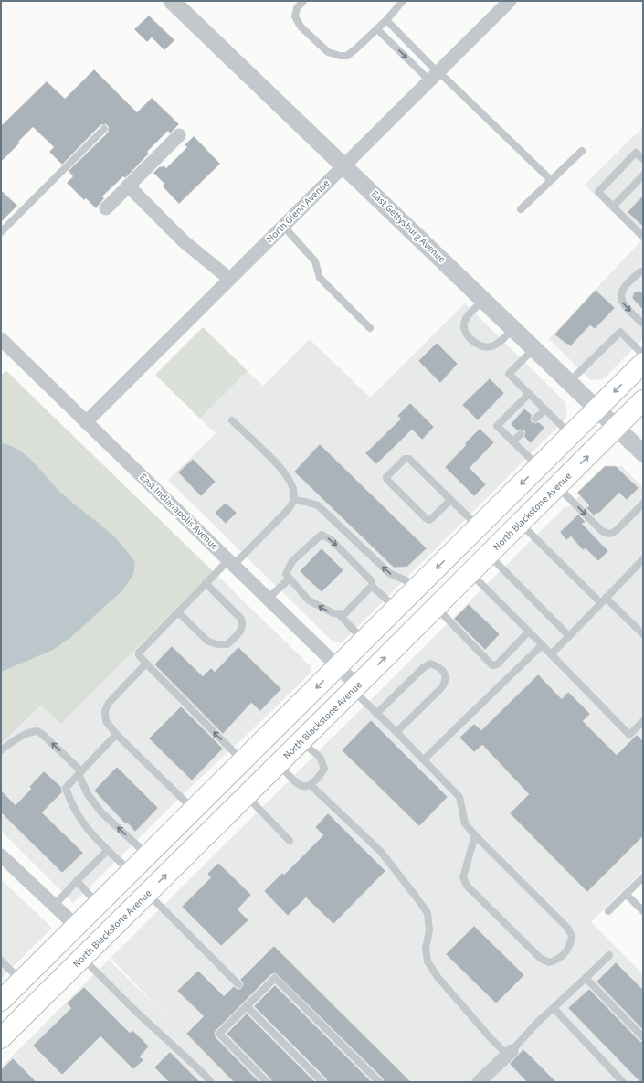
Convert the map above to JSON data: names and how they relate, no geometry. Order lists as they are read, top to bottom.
{
  "streets": {
    "main road": ["North Blackstone Avenue"],
    "street": ["North Glenn Avenue", "East Gettysburg Avenue", "East Indianapolis Avenue"]
  },
  "crossings": [
    ["North Glenn Avenue", "East Gettysburg Avenue"],
    ["North Glenn Avenue", "East Indianapolis Avenue"],
    ["East Gettysburg Avenue", "North Blackstone Avenue"],
    ["North Blackstone Avenue", "East Indianapolis Avenue"]
  ]
}
